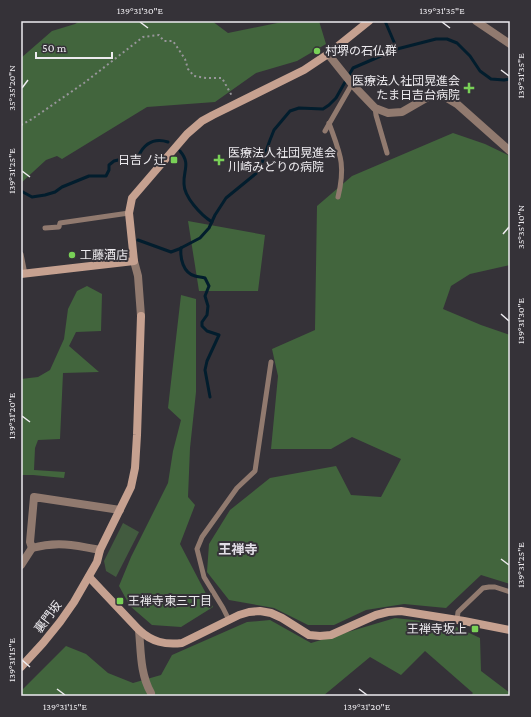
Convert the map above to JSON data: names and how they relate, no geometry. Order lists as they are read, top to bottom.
{
  "streets": {
    "street": ["裏門坂"]
  },
  "districts": ["王禅寺"],
  "places": {
    "other": ["村堺の石仏群", "工藤酒店"],
    "health": ["医療法人社団晃進会 たま日吉台病院", "医療法人社団晃進会 川崎みどりの病院"],
    "transit": ["日吉ノ辻", "王禅寺東三丁目", "王禅寺坂上"]
  },
  "scale_bar": "50 m",
  "coordinates": [
    "139°31'30\"E",
    "139°31'35\"E",
    "35°35'20\"N",
    "139°31'25\"E",
    "35°35'10\"N",
    "139°31'20\"E",
    "139°31'15\"E"
  ]
}
